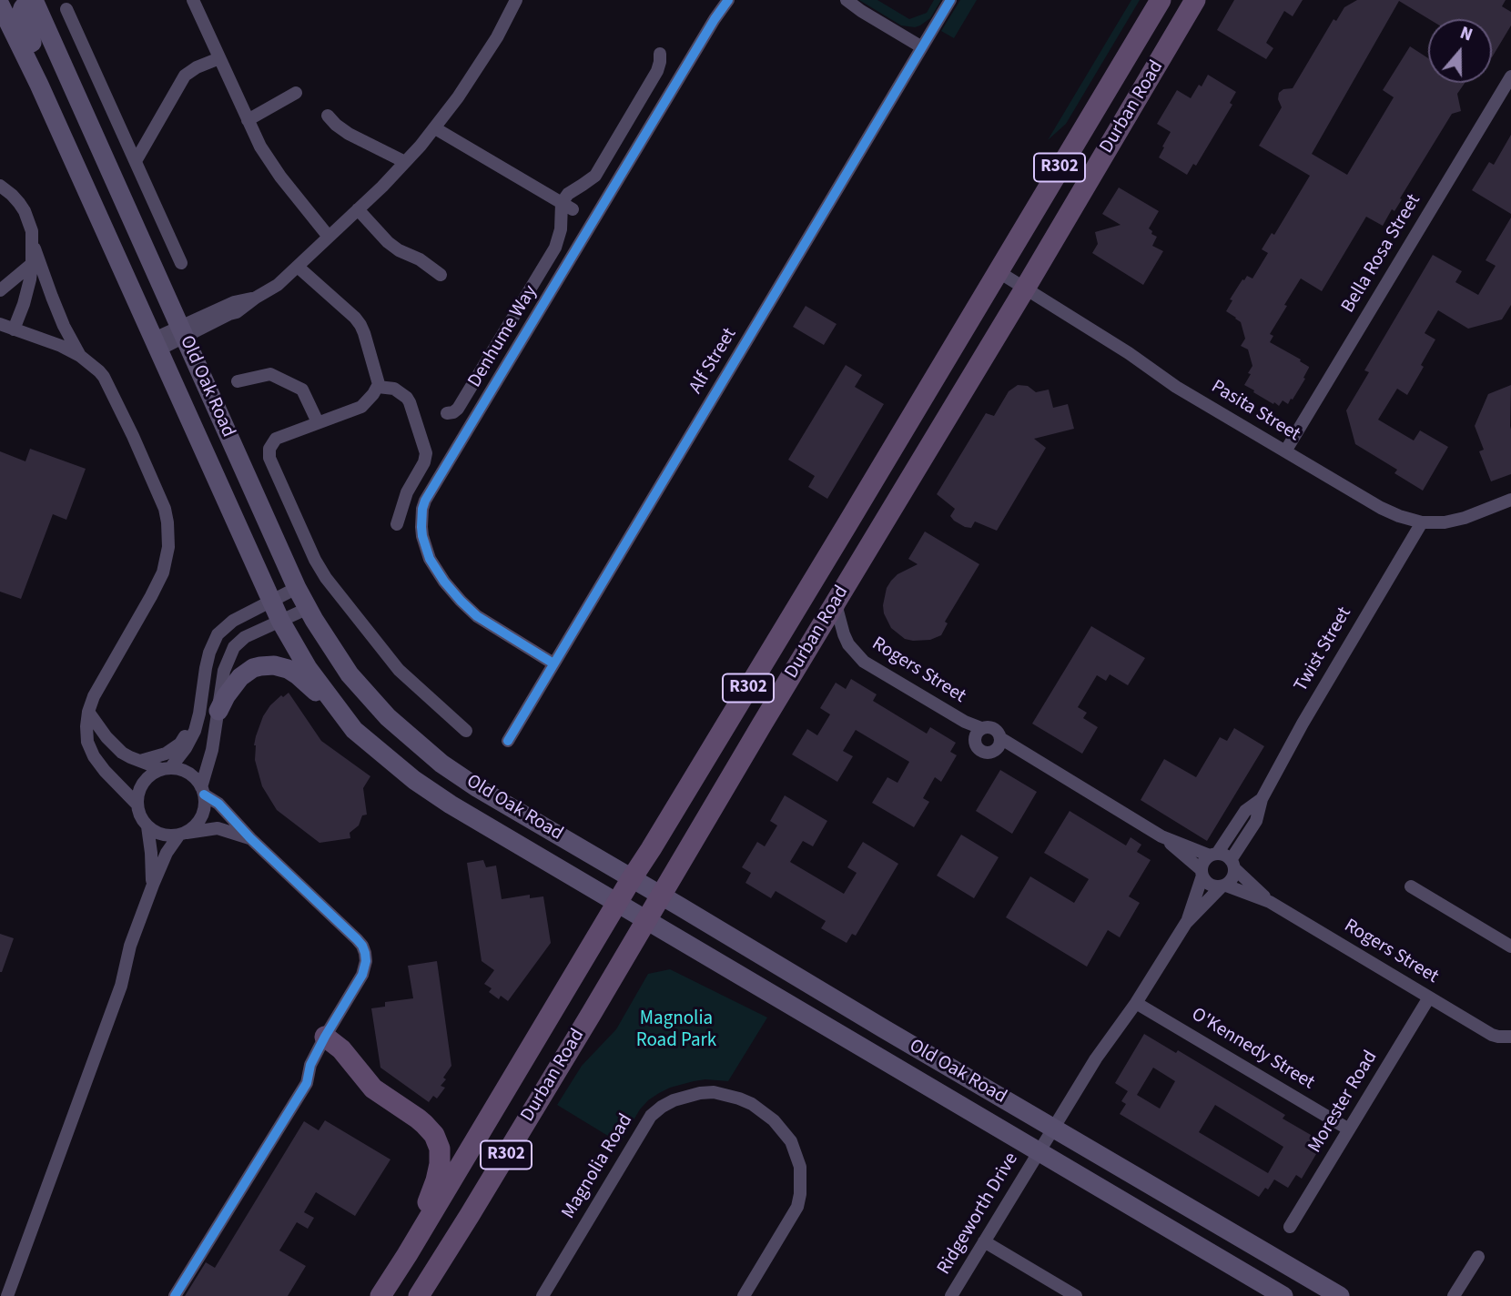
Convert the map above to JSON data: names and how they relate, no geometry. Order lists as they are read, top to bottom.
{
  "streets": {
    "main road": ["Durban Road", "R302", "Old Oak Road"],
    "street": [
      "Bella Rosa Street",
      "Denhume Way",
      "Alf Street",
      "Pasita Street",
      "Twist Street",
      "Rogers Street",
      "O'Kennedy Street",
      "Morester Road",
      "Magnolia Road",
      "Ridgeworth Drive"
    ]
  },
  "crossings": [
    ["Durban Road", "R302"],
    ["Durban Road", "Old Oak Road"],
    ["Durban Road", "Pasita Street"],
    ["Durban Road", "Rogers Street"],
    ["Bella Rosa Street", "Pasita Street"],
    ["Denhume Way", "Alf Street"],
    ["Old Oak Road", "Ridgeworth Drive"],
    ["Pasita Street", "Twist Street"],
    ["Twist Street", "Rogers Street"],
    ["Rogers Street", "Morester Road"],
    ["O'Kennedy Street", "Morester Road"]
  ],
  "parks": ["Magnolia Road Park"],
  "north": "top"
}
